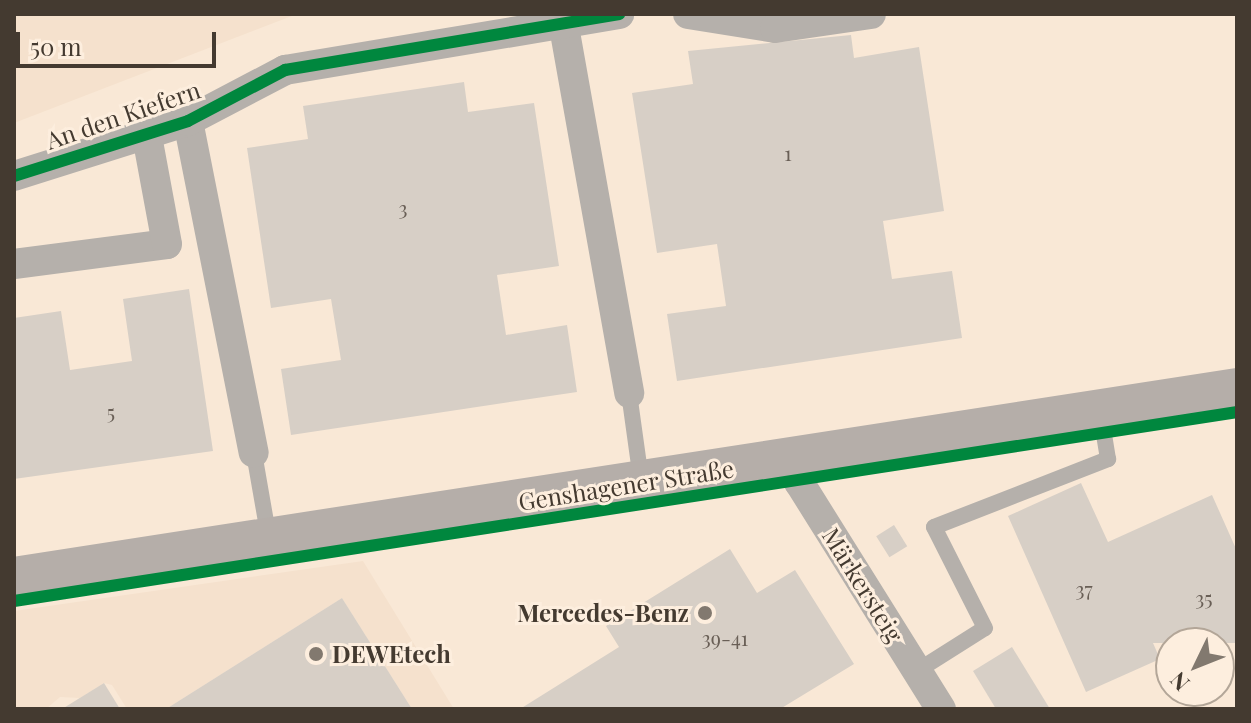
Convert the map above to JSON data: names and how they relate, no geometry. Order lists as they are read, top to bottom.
{
  "streets": {
    "main road": ["Genshagener Straße"],
    "street": ["An den Kiefern", "Märkersteig"]
  },
  "crossings": [
    ["An den Kiefern", "Genshagener Straße"],
    ["Genshagener Straße", "Märkersteig"]
  ],
  "places": ["Mercedes-Benz", "DEWEtech"],
  "house_numbers": [
    "1",
    "3",
    "5",
    "37",
    "35",
    "39-41"
  ],
  "scale_bar": "50 m",
  "north": "bottom left"
}
